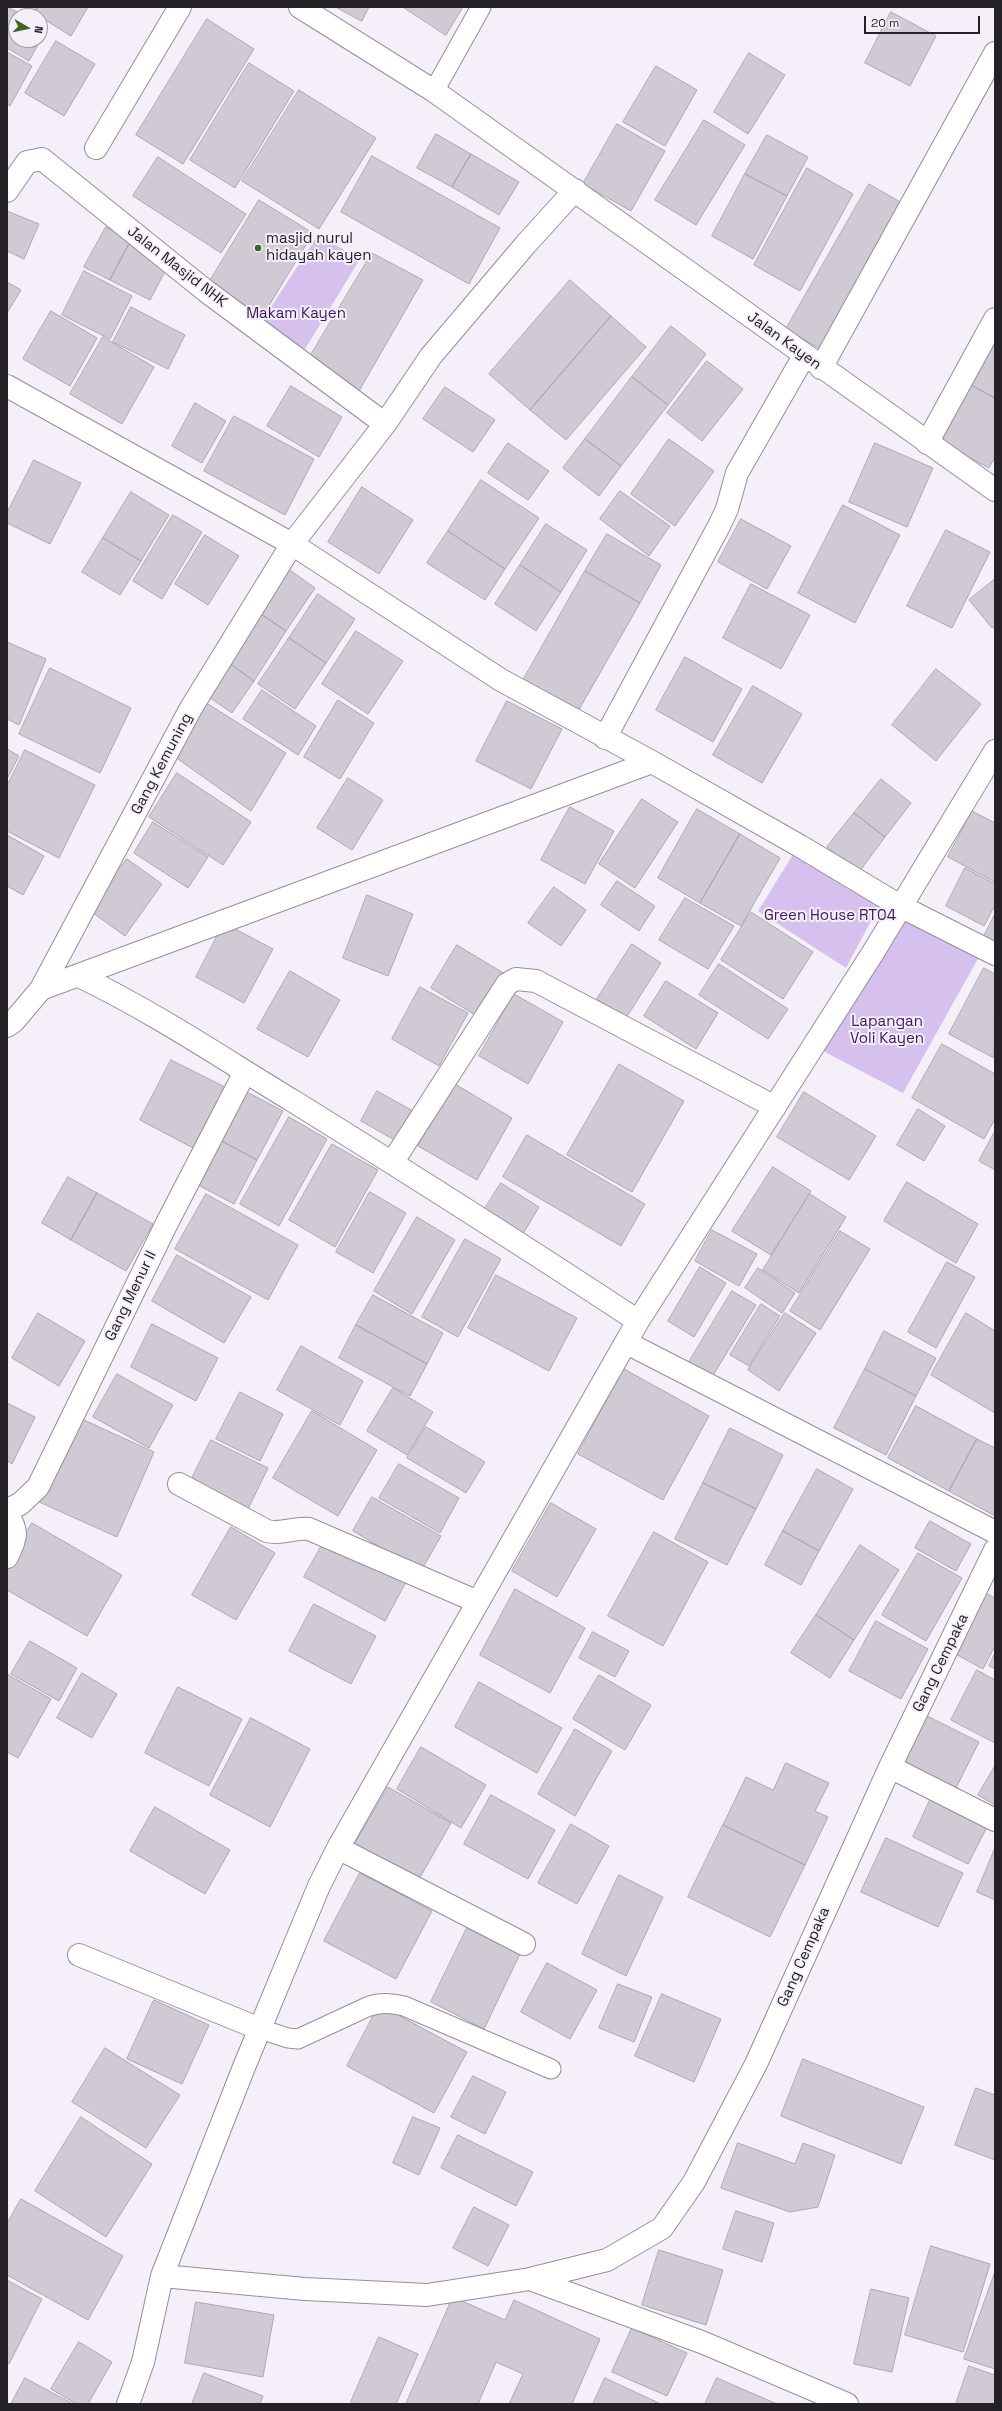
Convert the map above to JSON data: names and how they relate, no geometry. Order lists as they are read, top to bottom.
{
  "streets": {
    "street": [
      "Jalan Masjid NHK",
      "Jalan Kayen",
      "Gang Kemuning",
      "Gang Menur II",
      "Gang Cempaka"
    ]
  },
  "crossings": [
    ["Jalan Masjid NHK", "Gang Kemuning"],
    ["Jalan Kayen", "Gang Kemuning"]
  ],
  "parks": ["Makam Kayen", "Green House RT04", "Lapangan Voli Kayen"],
  "places": ["masjid nurul hidayah kayen"],
  "scale_bar": "20 m",
  "north": "right"
}
